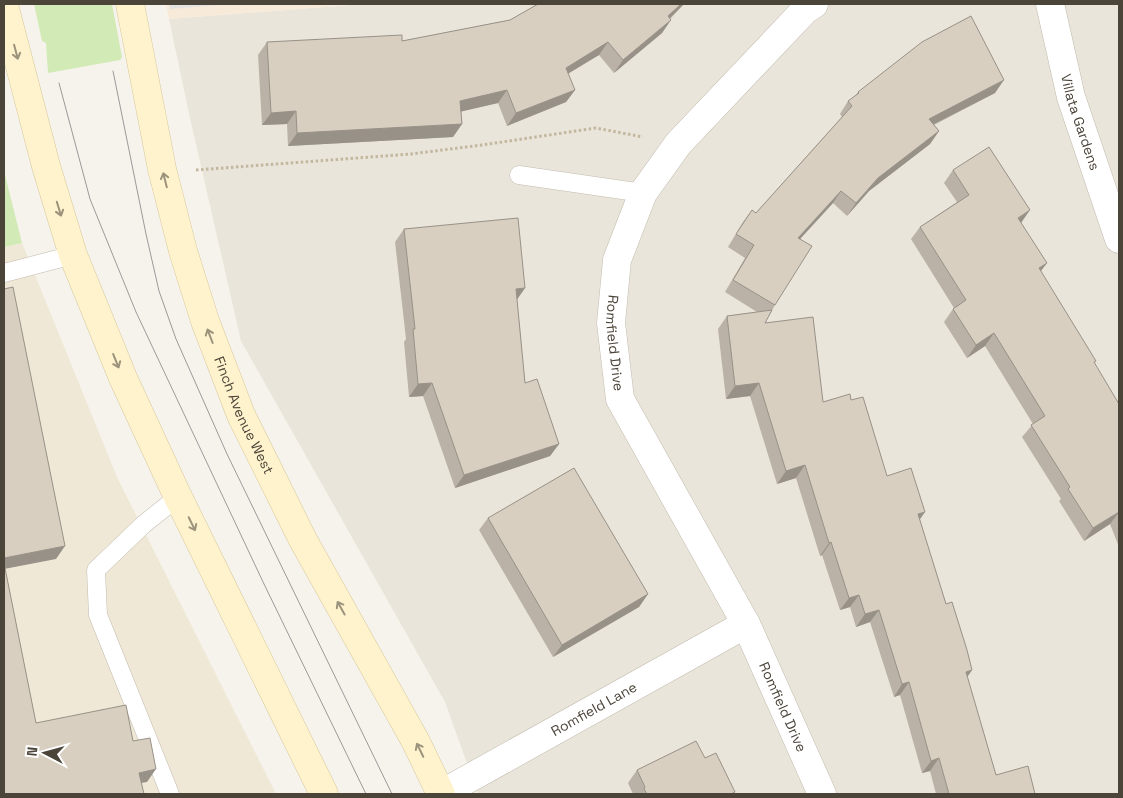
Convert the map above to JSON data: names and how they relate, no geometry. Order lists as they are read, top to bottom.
{
  "streets": {
    "main road": ["Finch Avenue West"],
    "street": ["Villata Gardens", "Romfield Drive", "Romfield Lane"]
  },
  "crossings": [
    ["Romfield Drive", "Romfield Lane"],
    ["Finch Avenue West", "Romfield Lane"]
  ],
  "north": "left"
}
